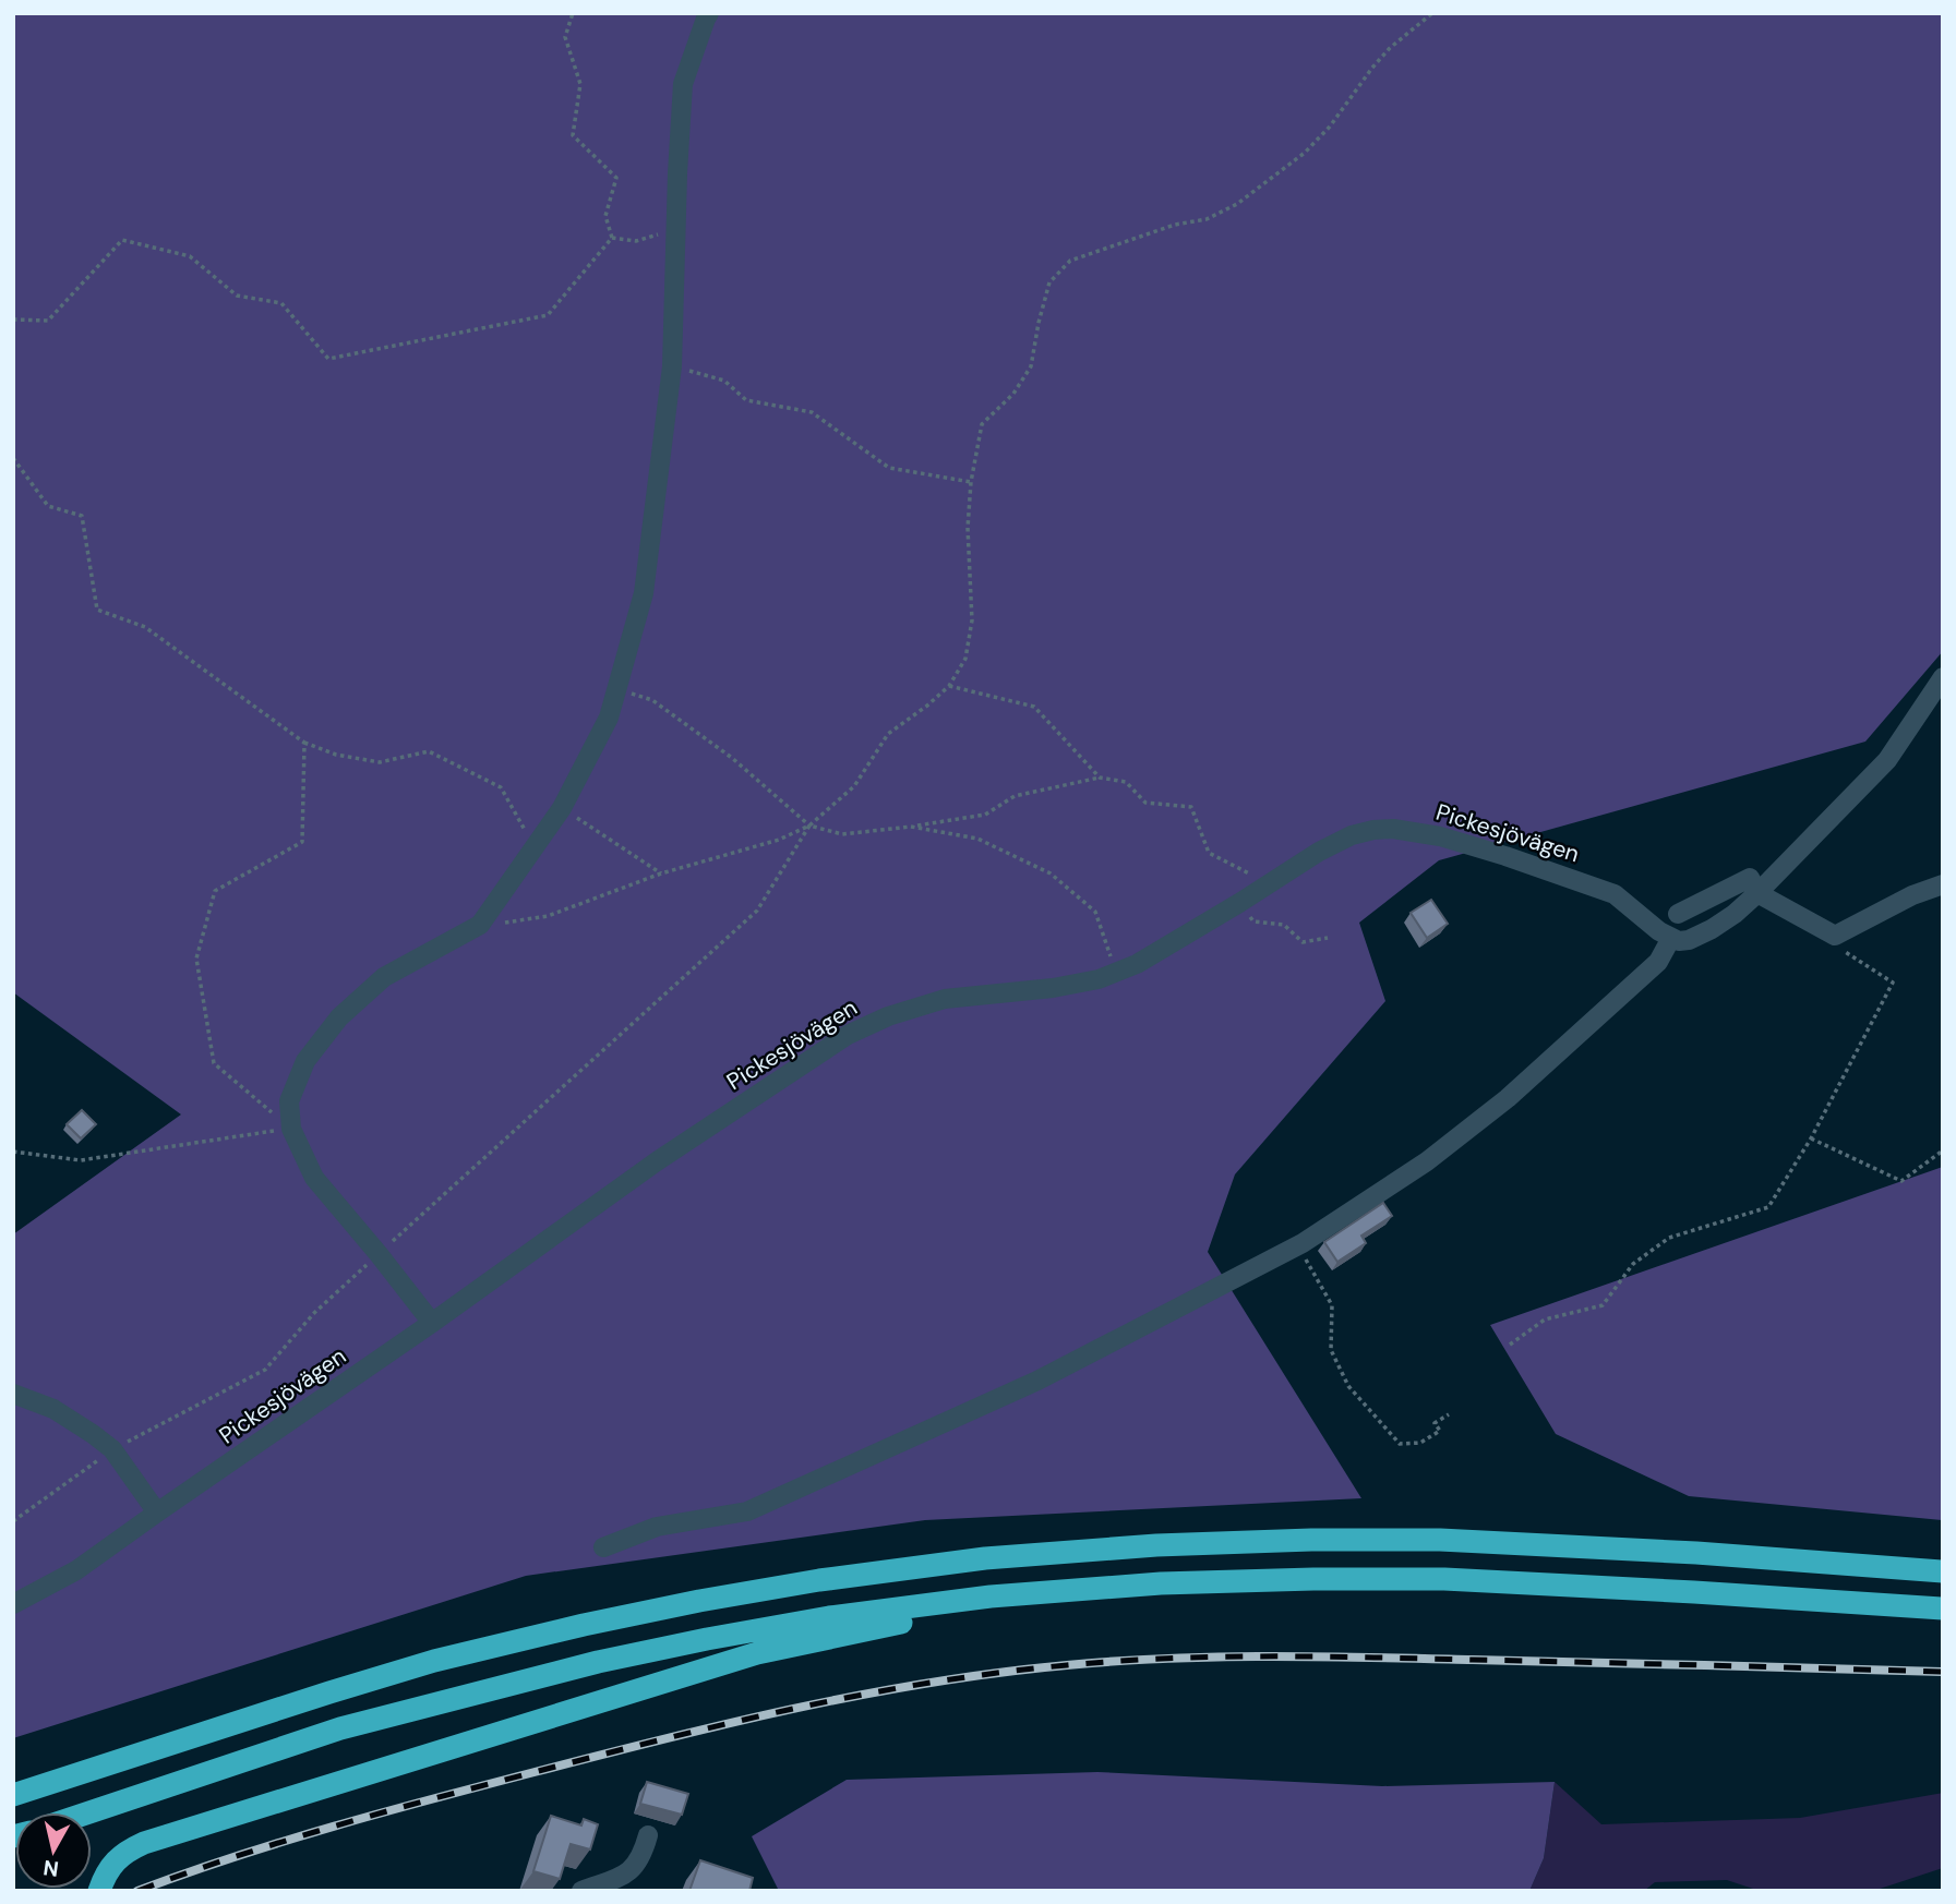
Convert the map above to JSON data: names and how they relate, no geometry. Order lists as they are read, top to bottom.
{
  "streets": {
    "street": ["Pickesjövägen"]
  },
  "north": "bottom"
}
